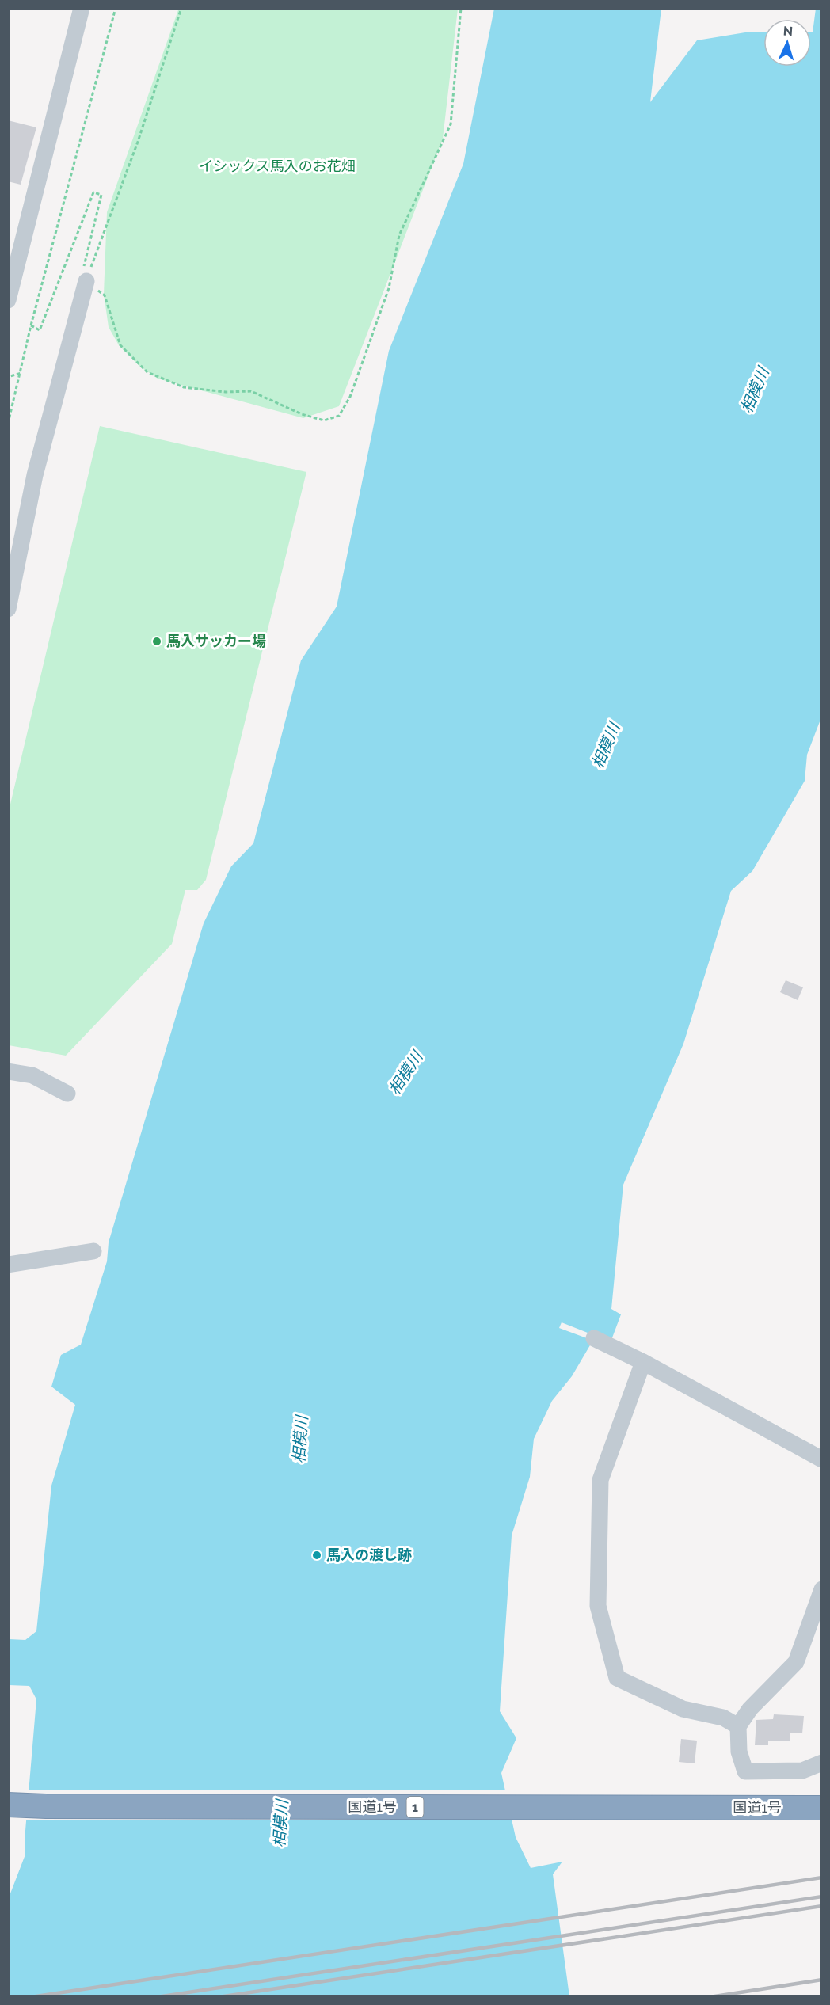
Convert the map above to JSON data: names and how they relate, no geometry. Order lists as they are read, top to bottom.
{
  "streets": {
    "highway": ["国道1号", "1"]
  },
  "water": ["相模川"],
  "parks": ["イシックス馬入のお花畑"],
  "places": ["馬入サッカー場", "馬入の渡し跡"],
  "north": "top"
}
